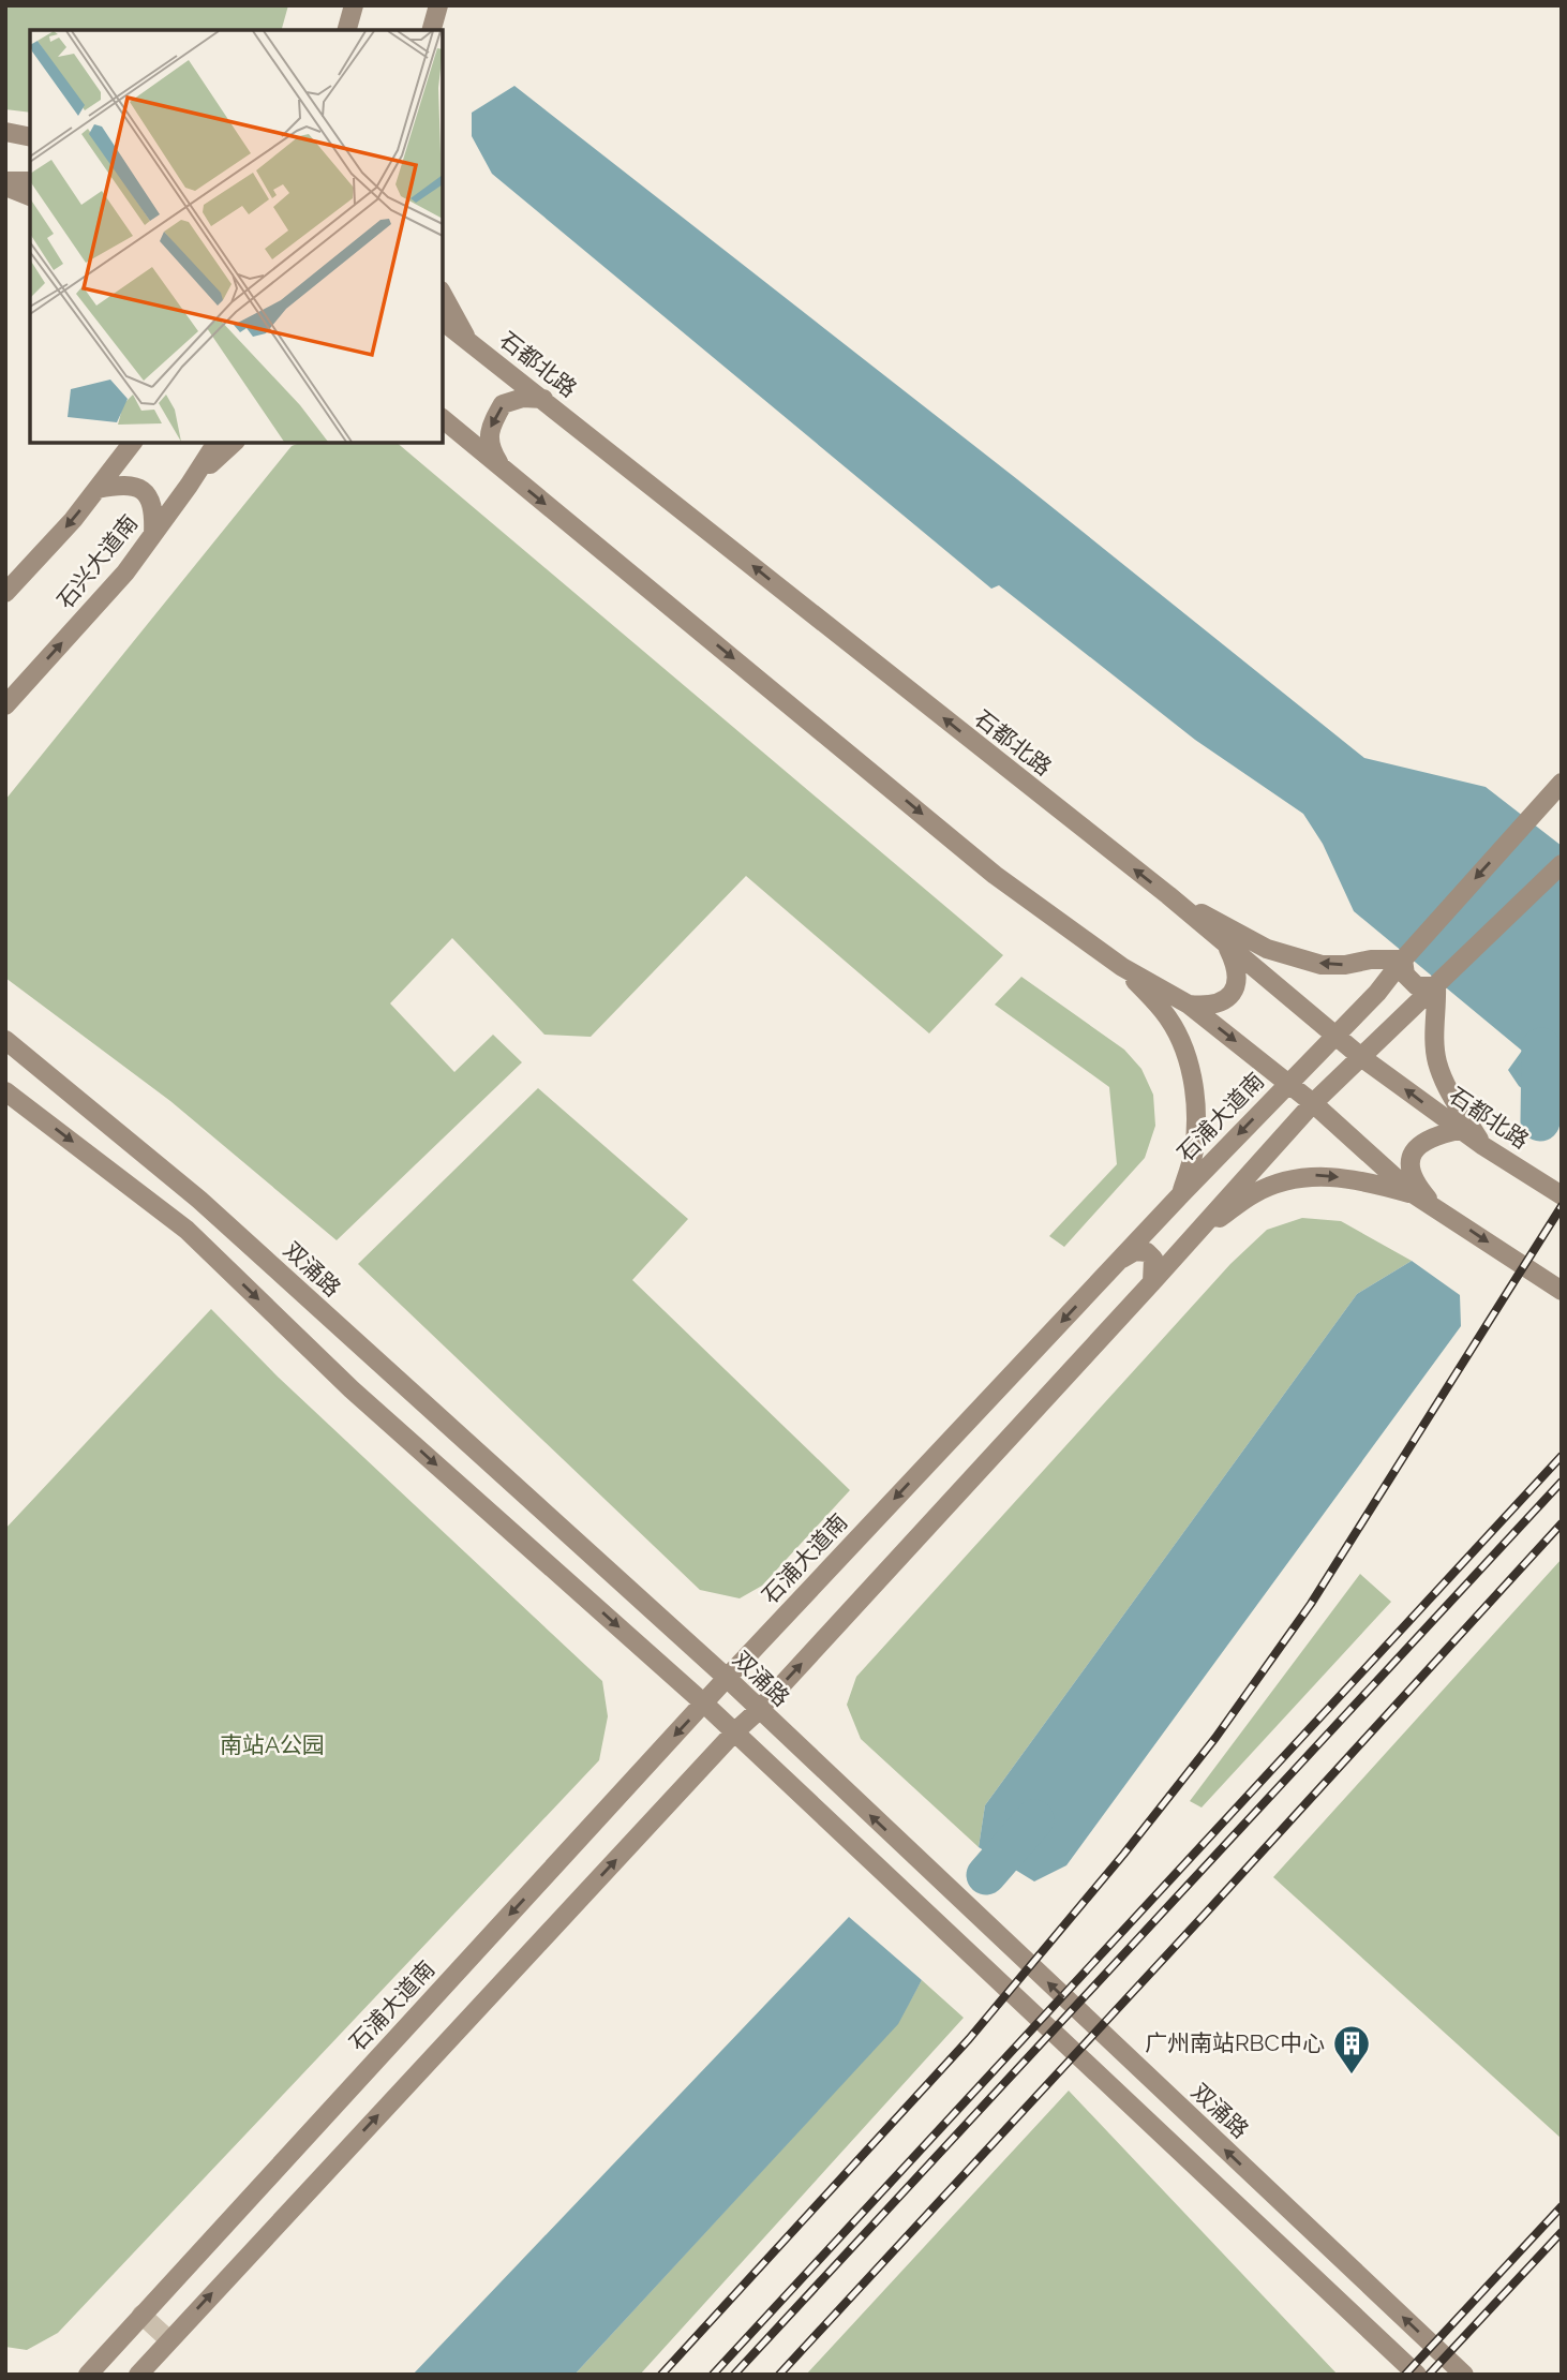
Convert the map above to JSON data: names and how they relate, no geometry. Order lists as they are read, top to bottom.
{
  "streets": {
    "main road": [
      "石都北路",
      "石兴大道南",
      "石浦大道南",
      "双涌路"
    ]
  },
  "crossings": [
    ["石都北路", "石浦大道南"],
    ["石浦大道南", "双涌路"]
  ],
  "parks": ["南站A公园"],
  "places": {
    "building": ["广州南站RBC中心"]
  }
}
